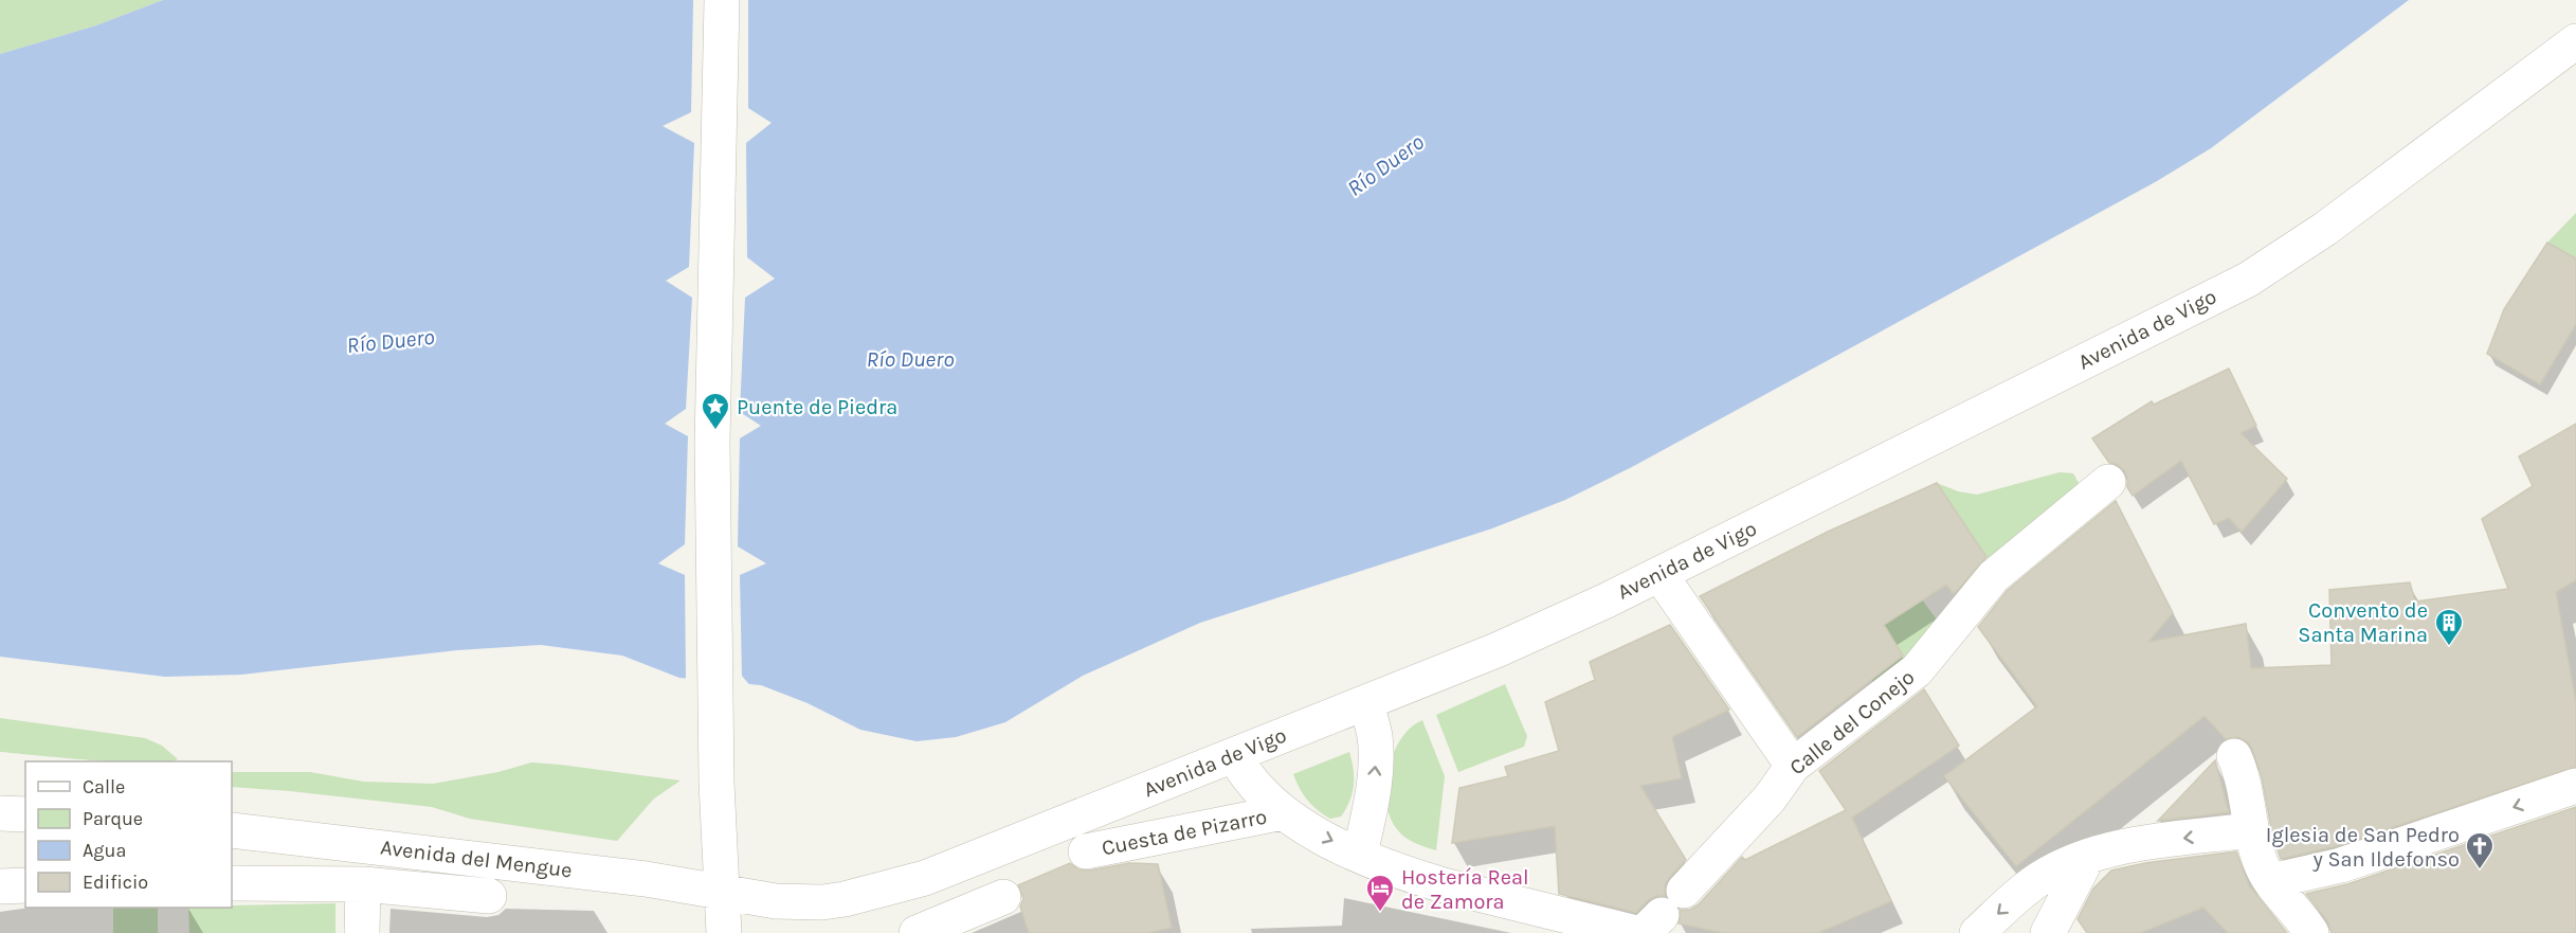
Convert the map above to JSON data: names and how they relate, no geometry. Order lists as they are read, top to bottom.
{
  "streets": {
    "street": [
      "Avenida de Vigo",
      "Calle del Conejo",
      "Cuesta de Pizarro",
      "Avenida del Mengue"
    ]
  },
  "crossings": [
    ["Avenida de Vigo", "Cuesta de Pizarro"],
    ["Avenida de Vigo", "Avenida del Mengue"],
    ["Calle del Conejo", "Cuesta de Pizarro"]
  ],
  "water": ["Río Duero"],
  "places": {
    "place": ["Puente de Piedra"],
    "building": ["Convento de Santa Marina"],
    "church": ["Iglesia de San Pedro y San Ildefonso"],
    "hotel": ["Hostería Real de Zamora"]
  },
  "legend": [
    "Calle",
    "Parque",
    "Agua",
    "Edificio"
  ]
}
